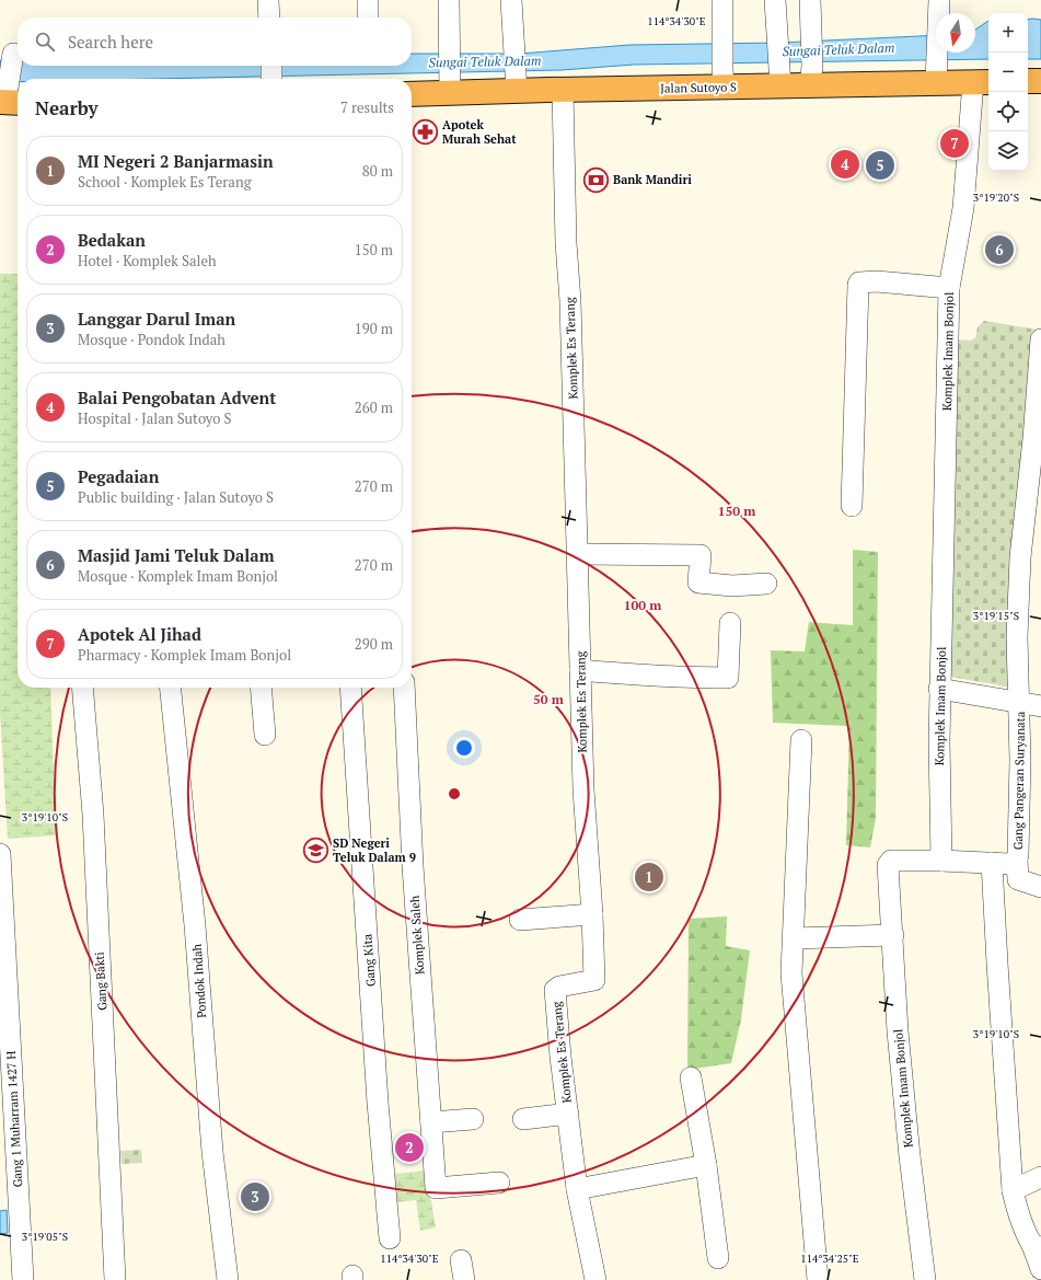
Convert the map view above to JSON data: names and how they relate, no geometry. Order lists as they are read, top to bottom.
{
  "streets": {
    "highway": ["Jalan Sutoyo S"],
    "street": [
      "Komplek Es Terang",
      "Komplek Imam Bonjol",
      "Gang Pangeran Suryanata",
      "Komplek Saleh",
      "Gang Kita",
      "Gang Bakti",
      "Pondok Indah",
      "Gang 1 Muharram 1427 H"
    ]
  },
  "crossings": [
    ["Jalan Sutoyo S", "Komplek Es Terang"],
    ["Jalan Sutoyo S", "Komplek Imam Bonjol"],
    ["Komplek Imam Bonjol", "Gang Pangeran Suryanata"]
  ],
  "water": ["Sungai Teluk Dalam"],
  "places": {
    "pharmacy": ["Apotek Murah Sehat"],
    "bank": ["Bank Mandiri"],
    "school or university": ["SD Negeri Teluk Dalam 9"]
  },
  "north": "bottom",
  "page": {
    "map_buttons": ["+", "−"],
    "search": "Search here",
    "heading": ["Nearby", "7 results"],
    "pins": [
      "7",
      "4",
      "5",
      "6",
      "1",
      "2",
      "3"
    ],
    "list": [
      {
        "mark": "1",
        "name": "MI Negeri 2 Banjarmasin",
        "note": "School · Komplek Es Terang",
        "value": "80 m"
      },
      {
        "mark": "2",
        "name": "Bedakan",
        "note": "Hotel · Komplek Saleh",
        "value": "150 m"
      },
      {
        "mark": "3",
        "name": "Langgar Darul Iman",
        "note": "Mosque · Pondok Indah",
        "value": "190 m"
      },
      {
        "mark": "4",
        "name": "Balai Pengobatan Advent",
        "note": "Hospital · Jalan Sutoyo S",
        "value": "260 m"
      },
      {
        "mark": "5",
        "name": "Pegadaian",
        "note": "Public building · Jalan Sutoyo S",
        "value": "270 m"
      },
      {
        "mark": "6",
        "name": "Masjid Jami Teluk Dalam",
        "note": "Mosque · Komplek Imam Bonjol",
        "value": "270 m"
      },
      {
        "mark": "7",
        "name": "Apotek Al Jihad",
        "note": "Pharmacy · Komplek Imam Bonjol",
        "value": "290 m"
      }
    ]
  },
  "coordinates": [
    "114°34'30\"E",
    "3°19'20\"S",
    "3°19'15\"S",
    "3°19'10\"S",
    "3°19'05\"S",
    "114°34'25\"E"
  ],
  "rings": ["150 m", "100 m", "50 m"]
}
